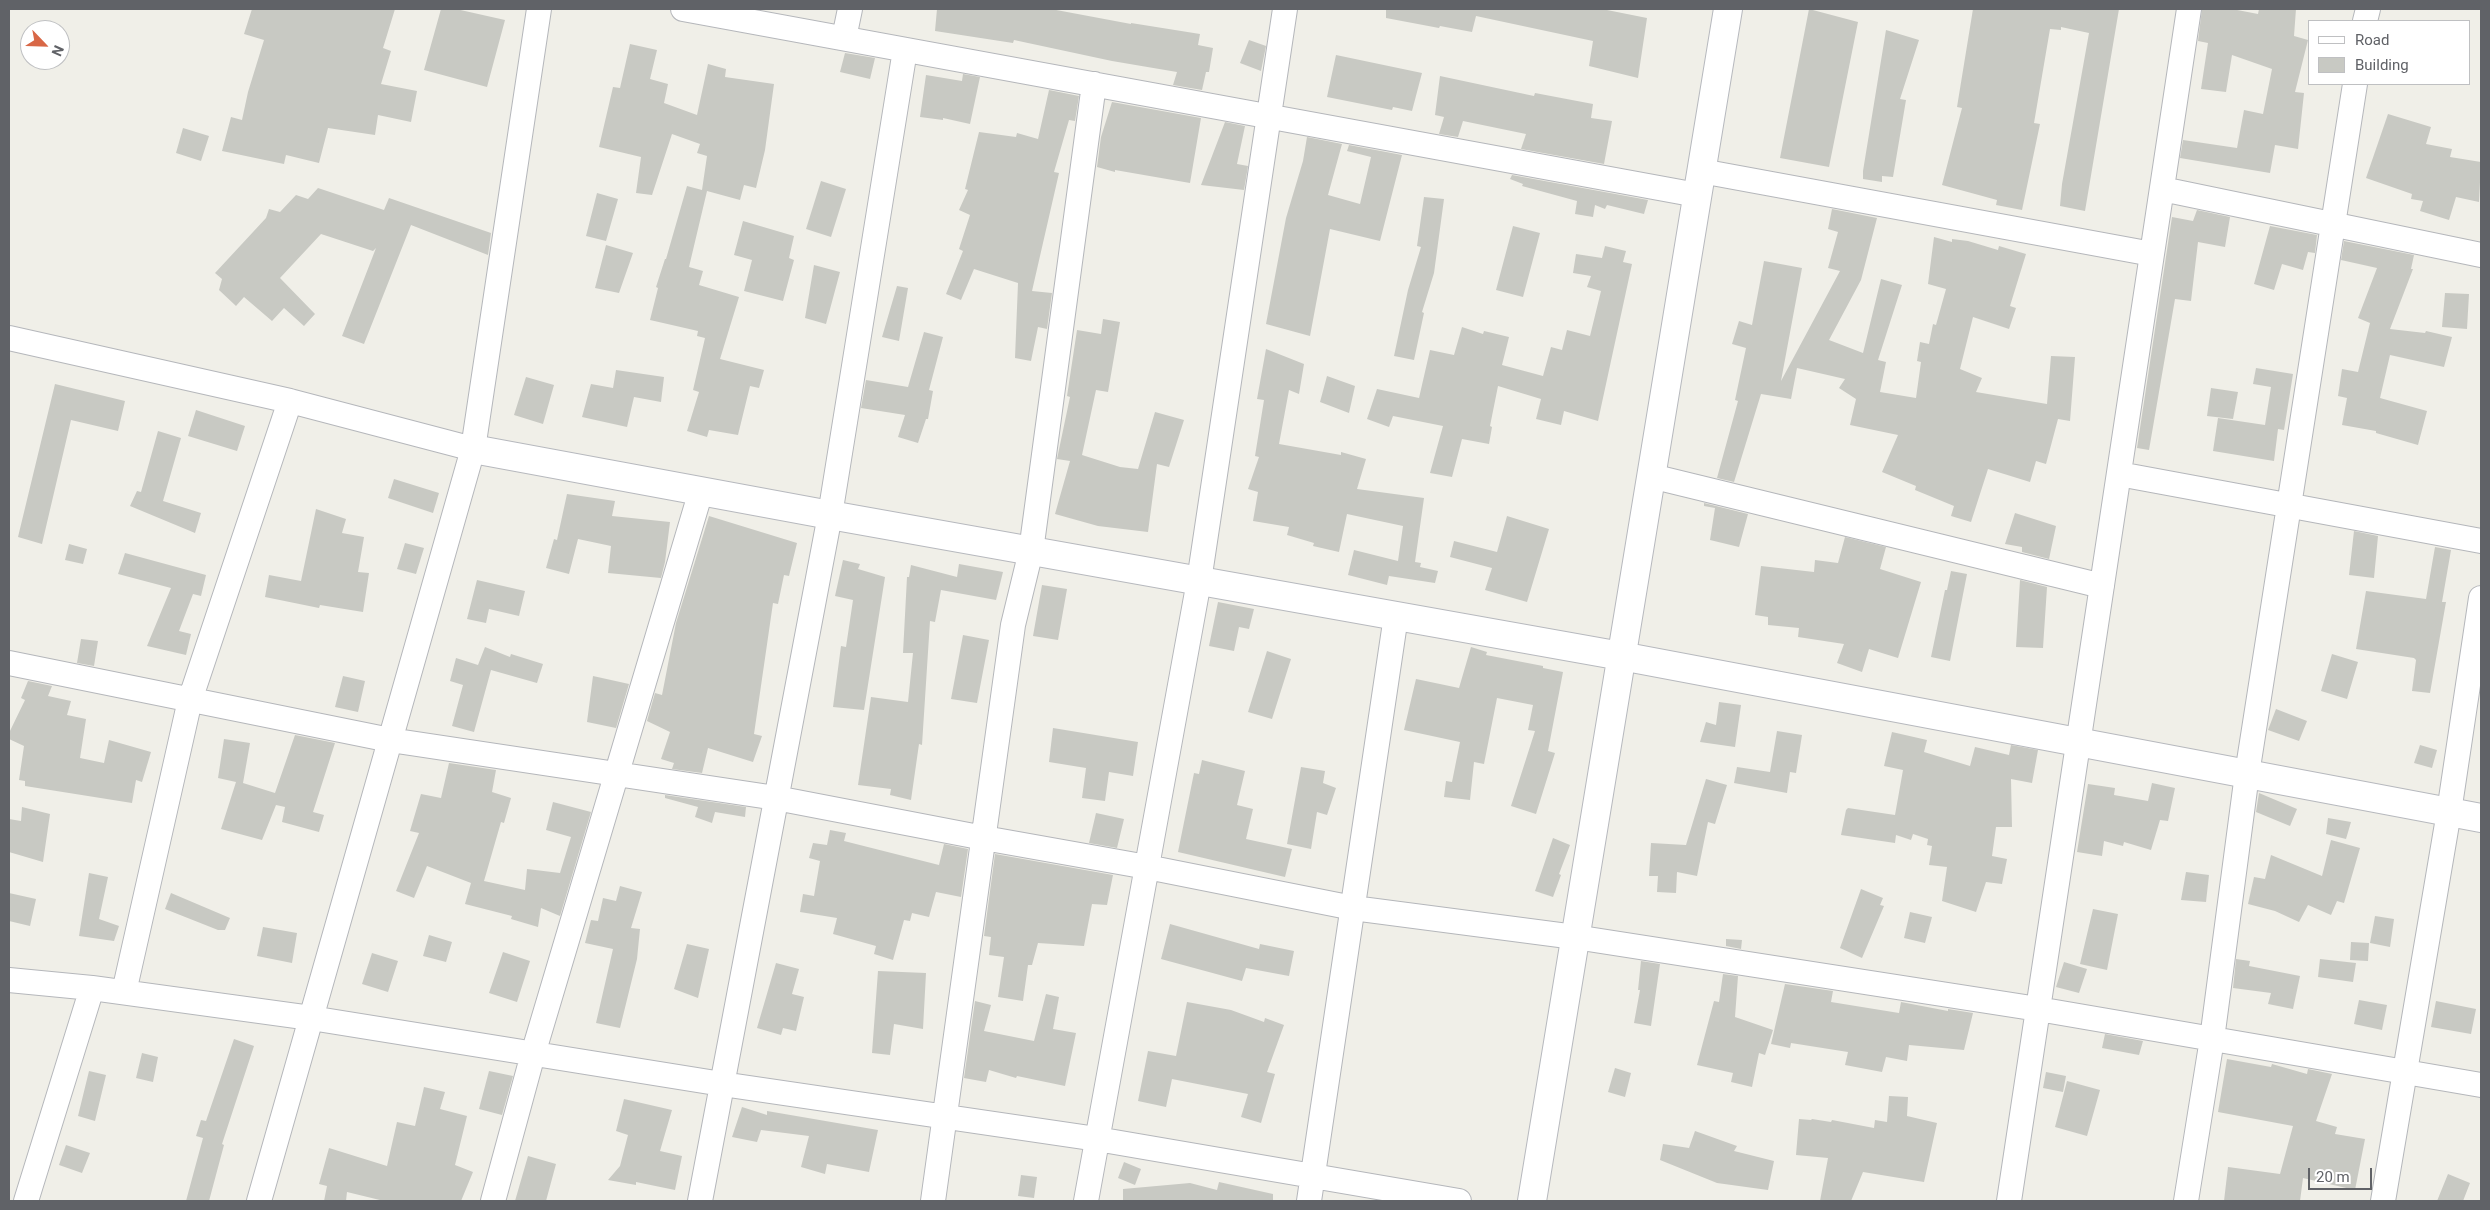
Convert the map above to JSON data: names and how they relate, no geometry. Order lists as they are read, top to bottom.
{
  "legend": ["Road", "Building"],
  "scale_bar": "20 m",
  "north": "bottom right"
}
